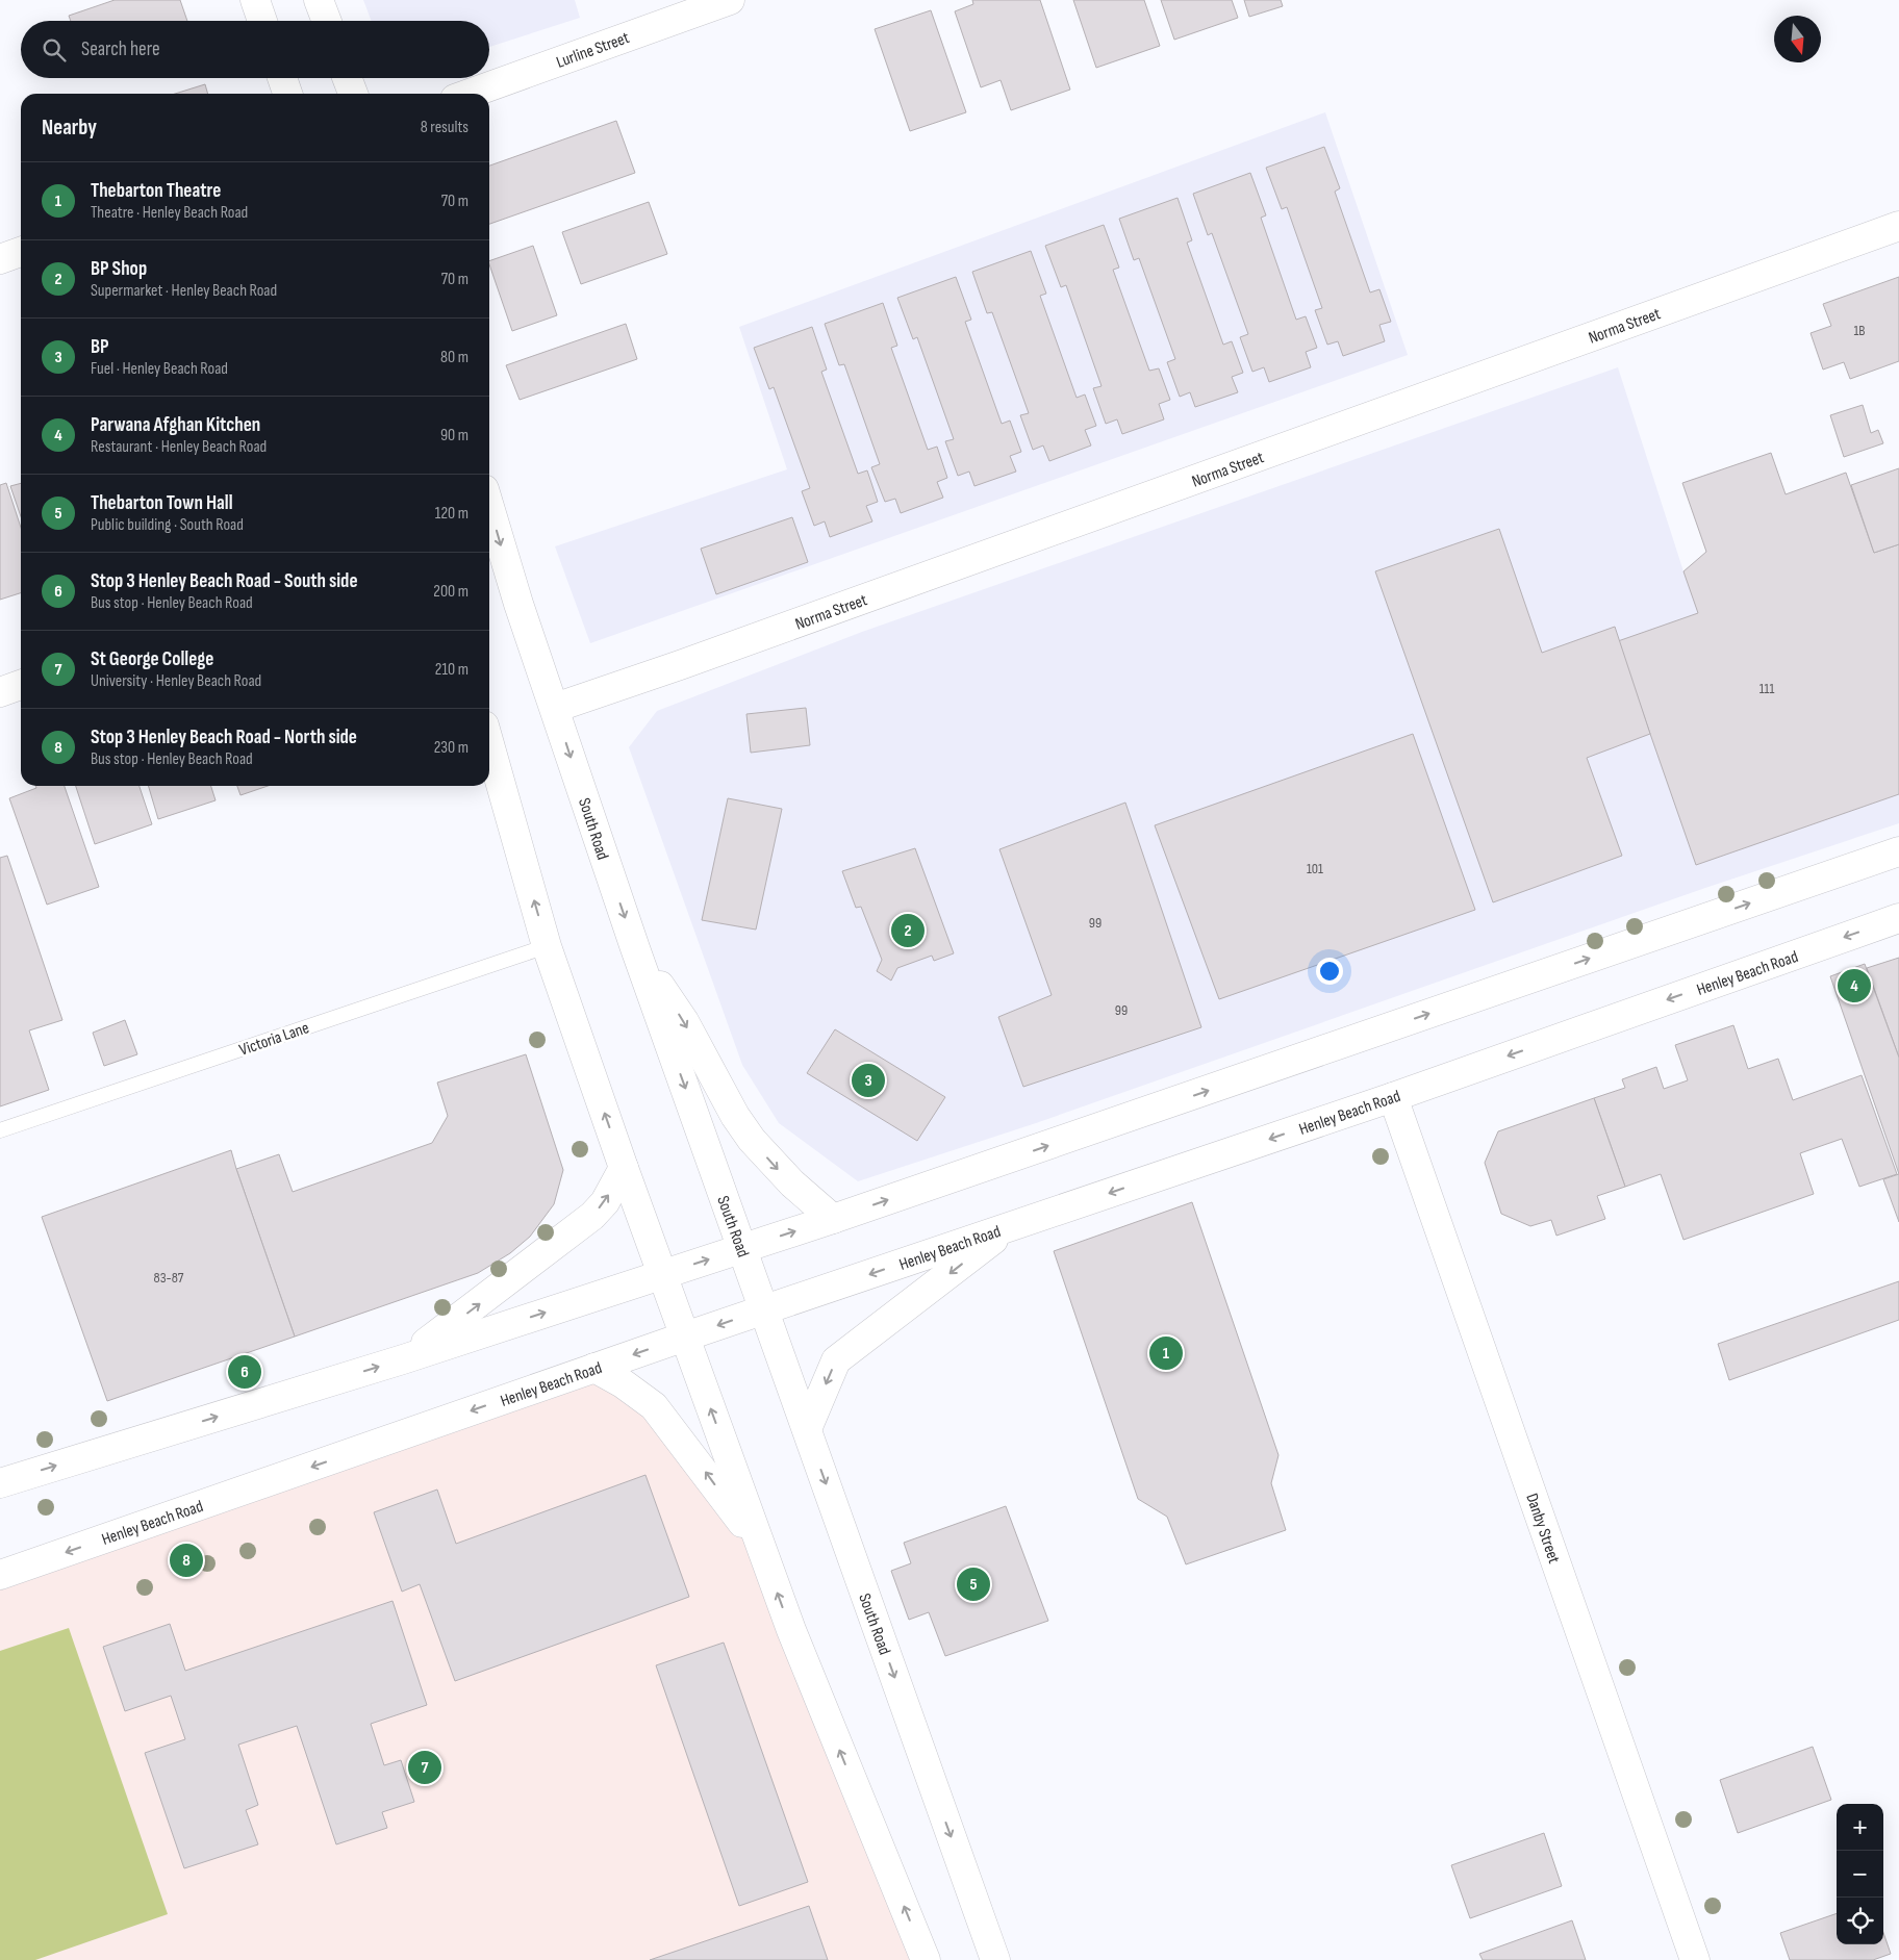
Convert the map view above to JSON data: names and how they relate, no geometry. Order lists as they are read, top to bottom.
{
  "streets": {
    "main road": [
      "Lurline Street",
      "Norma Street",
      "South Road",
      "Henley Beach Road",
      "Danby Street"
    ],
    "lane": ["Victoria Lane"]
  },
  "crossings": [
    ["Norma Street", "South Road"],
    ["South Road", "Henley Beach Road"],
    ["Henley Beach Road", "Danby Street"]
  ],
  "house_numbers": [
    "1B",
    "111",
    "101",
    "99",
    "99",
    "83-87"
  ],
  "north": "bottom",
  "page": {
    "search": "Search here",
    "heading": ["Nearby", "8 results"],
    "list": [
      {
        "mark": "1",
        "name": "Thebarton Theatre",
        "note": "Theatre · Henley Beach Road",
        "value": "70 m"
      },
      {
        "mark": "2",
        "name": "BP Shop",
        "note": "Supermarket · Henley Beach Road",
        "value": "70 m"
      },
      {
        "mark": "3",
        "name": "BP",
        "note": "Fuel · Henley Beach Road",
        "value": "80 m"
      },
      {
        "mark": "4",
        "name": "Parwana Afghan Kitchen",
        "note": "Restaurant · Henley Beach Road",
        "value": "90 m"
      },
      {
        "mark": "5",
        "name": "Thebarton Town Hall",
        "note": "Public building · South Road",
        "value": "120 m"
      },
      {
        "mark": "6",
        "name": "Stop 3 Henley Beach Road - South side",
        "note": "Bus stop · Henley Beach Road",
        "value": "200 m"
      },
      {
        "mark": "7",
        "name": "St George College",
        "note": "University · Henley Beach Road",
        "value": "210 m"
      },
      {
        "mark": "8",
        "name": "Stop 3 Henley Beach Road - North side",
        "note": "Bus stop · Henley Beach Road",
        "value": "230 m"
      }
    ],
    "pins": [
      "2",
      "4",
      "3",
      "1",
      "6",
      "8",
      "5",
      "7"
    ],
    "map_buttons": ["+", "−"]
  }
}
